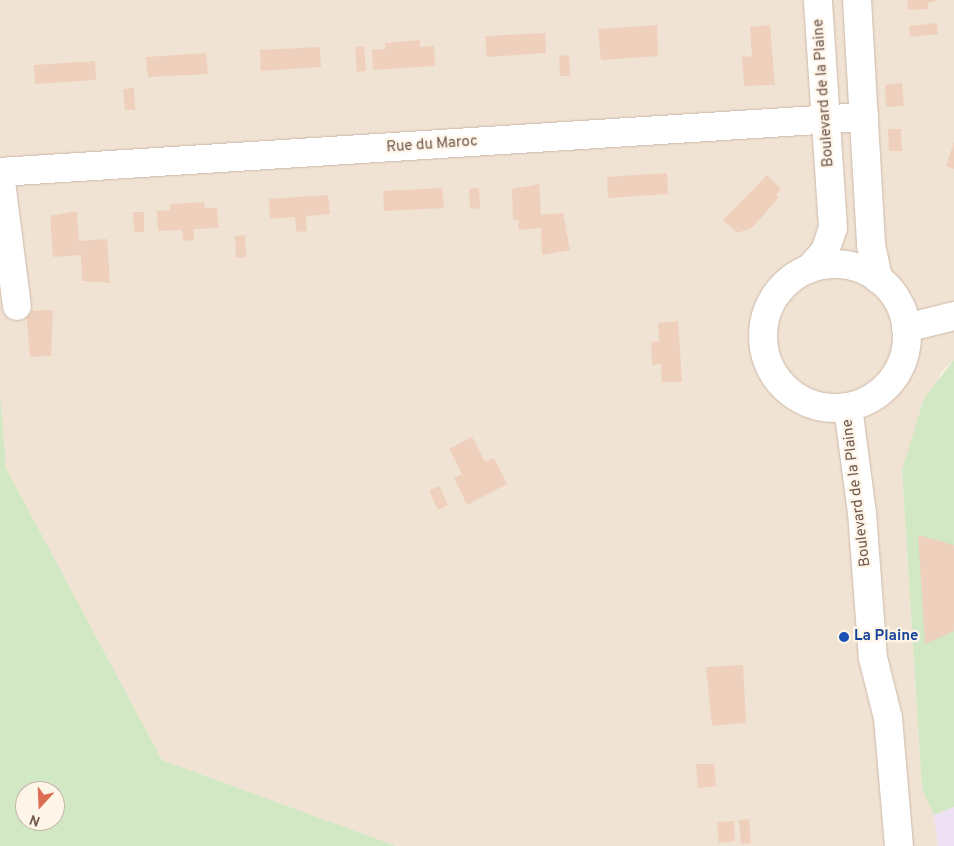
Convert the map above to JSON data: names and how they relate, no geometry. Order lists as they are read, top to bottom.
{
  "streets": {
    "street": ["Boulevard de la Plaine", "Rue du Maroc"]
  },
  "crossings": [
    ["Boulevard de la Plaine", "Rue du Maroc"]
  ],
  "places": ["La Plaine"],
  "north": "bottom"
}
